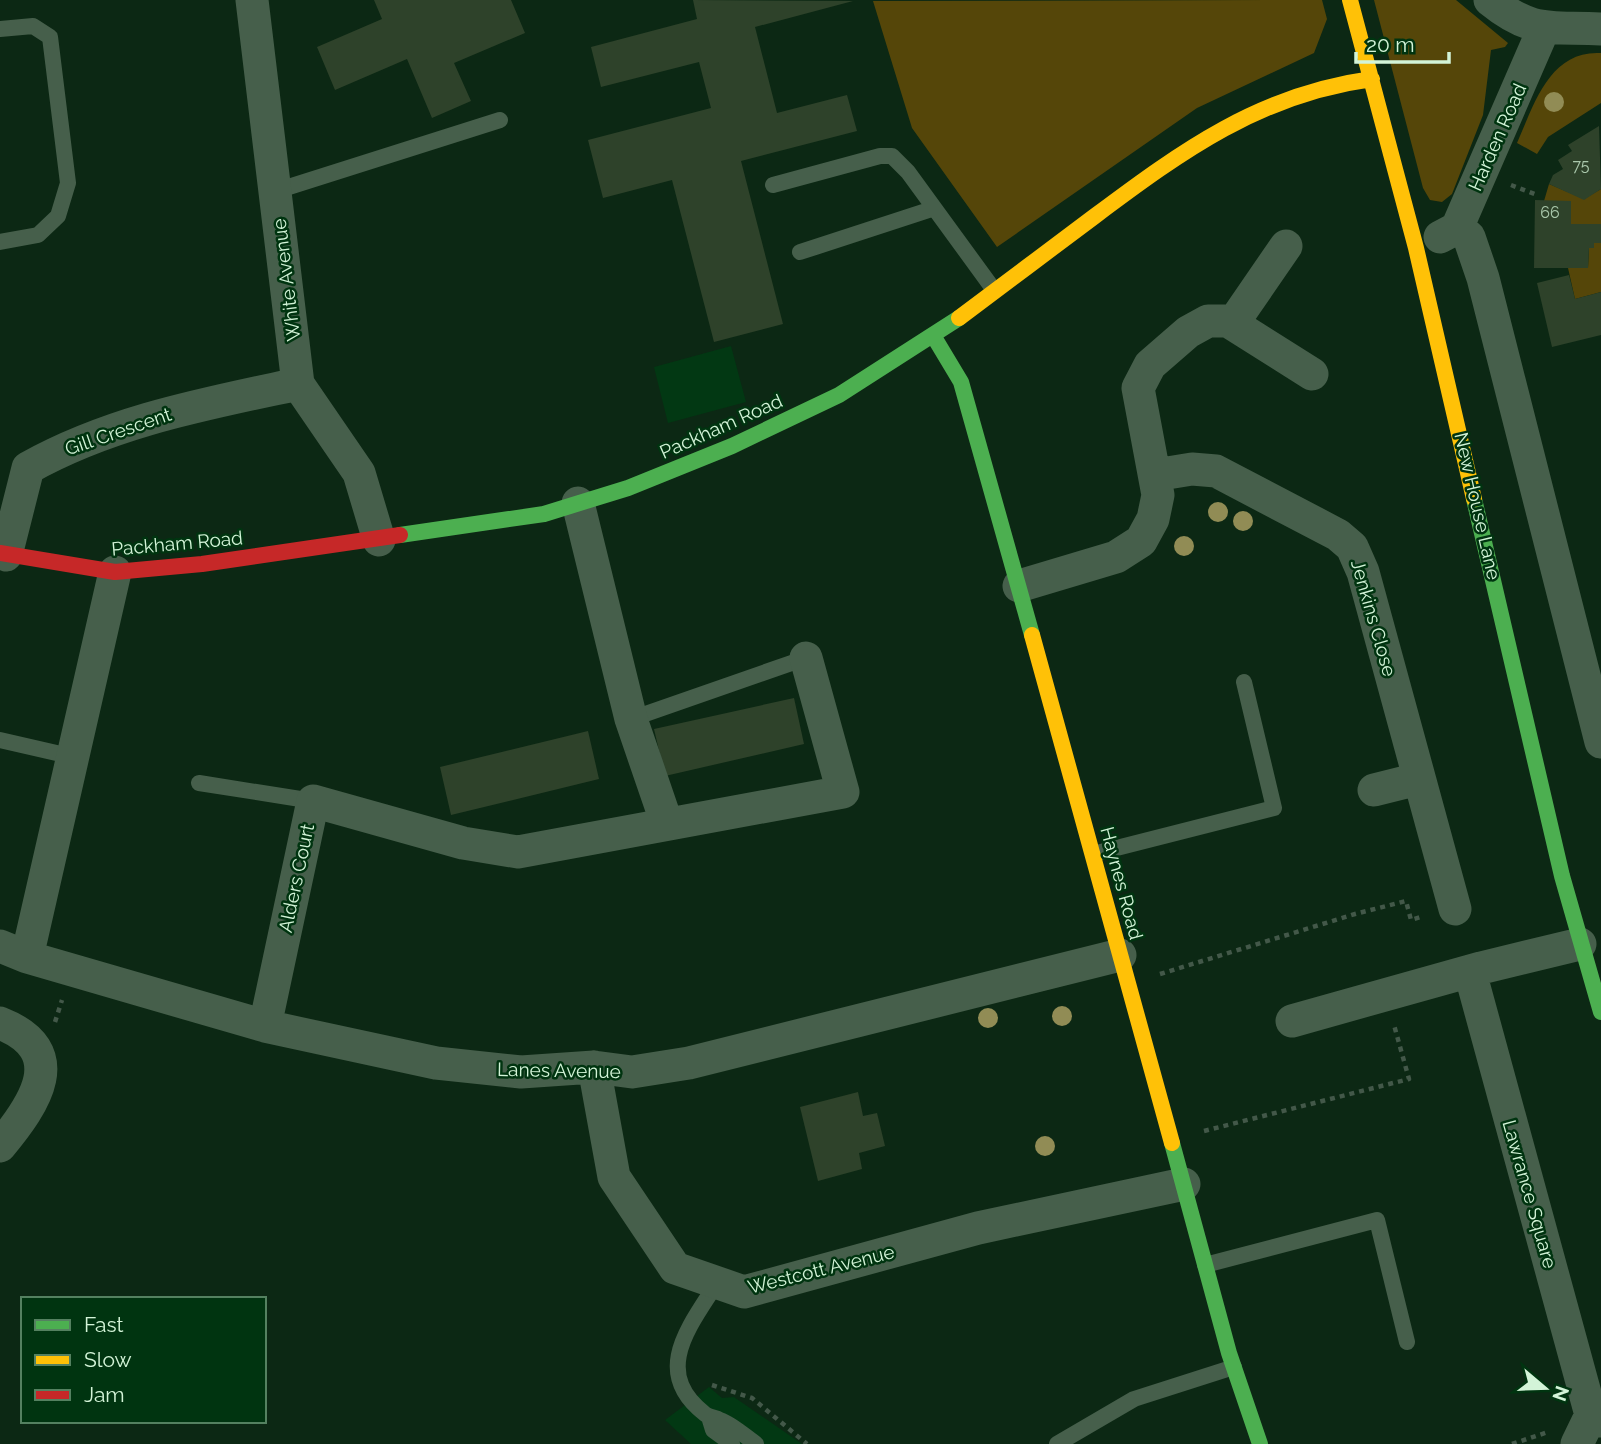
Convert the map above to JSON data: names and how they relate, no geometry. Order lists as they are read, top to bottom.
{
  "streets": {
    "street": [
      "Harden Road",
      "White Avenue",
      "Packham Road",
      "Gill Crescent",
      "New House Lane",
      "Jenkins Close",
      "Alders Court",
      "Haynes Road",
      "Lanes Avenue",
      "Lawrance Square",
      "Westcott Avenue"
    ]
  },
  "crossings": [
    ["White Avenue", "Packham Road"],
    ["White Avenue", "Gill Crescent"],
    ["Packham Road", "Gill Crescent"],
    ["Packham Road", "New House Lane"],
    ["Packham Road", "Haynes Road"],
    ["Alders Court", "Lanes Avenue"],
    ["Haynes Road", "Lanes Avenue"],
    ["Haynes Road", "Westcott Avenue"],
    ["Lanes Avenue", "Westcott Avenue"]
  ],
  "house_numbers": ["75", "66"],
  "legend": ["Fast", "Slow", "Jam"],
  "scale_bar": "20 m",
  "north": "right"
}
